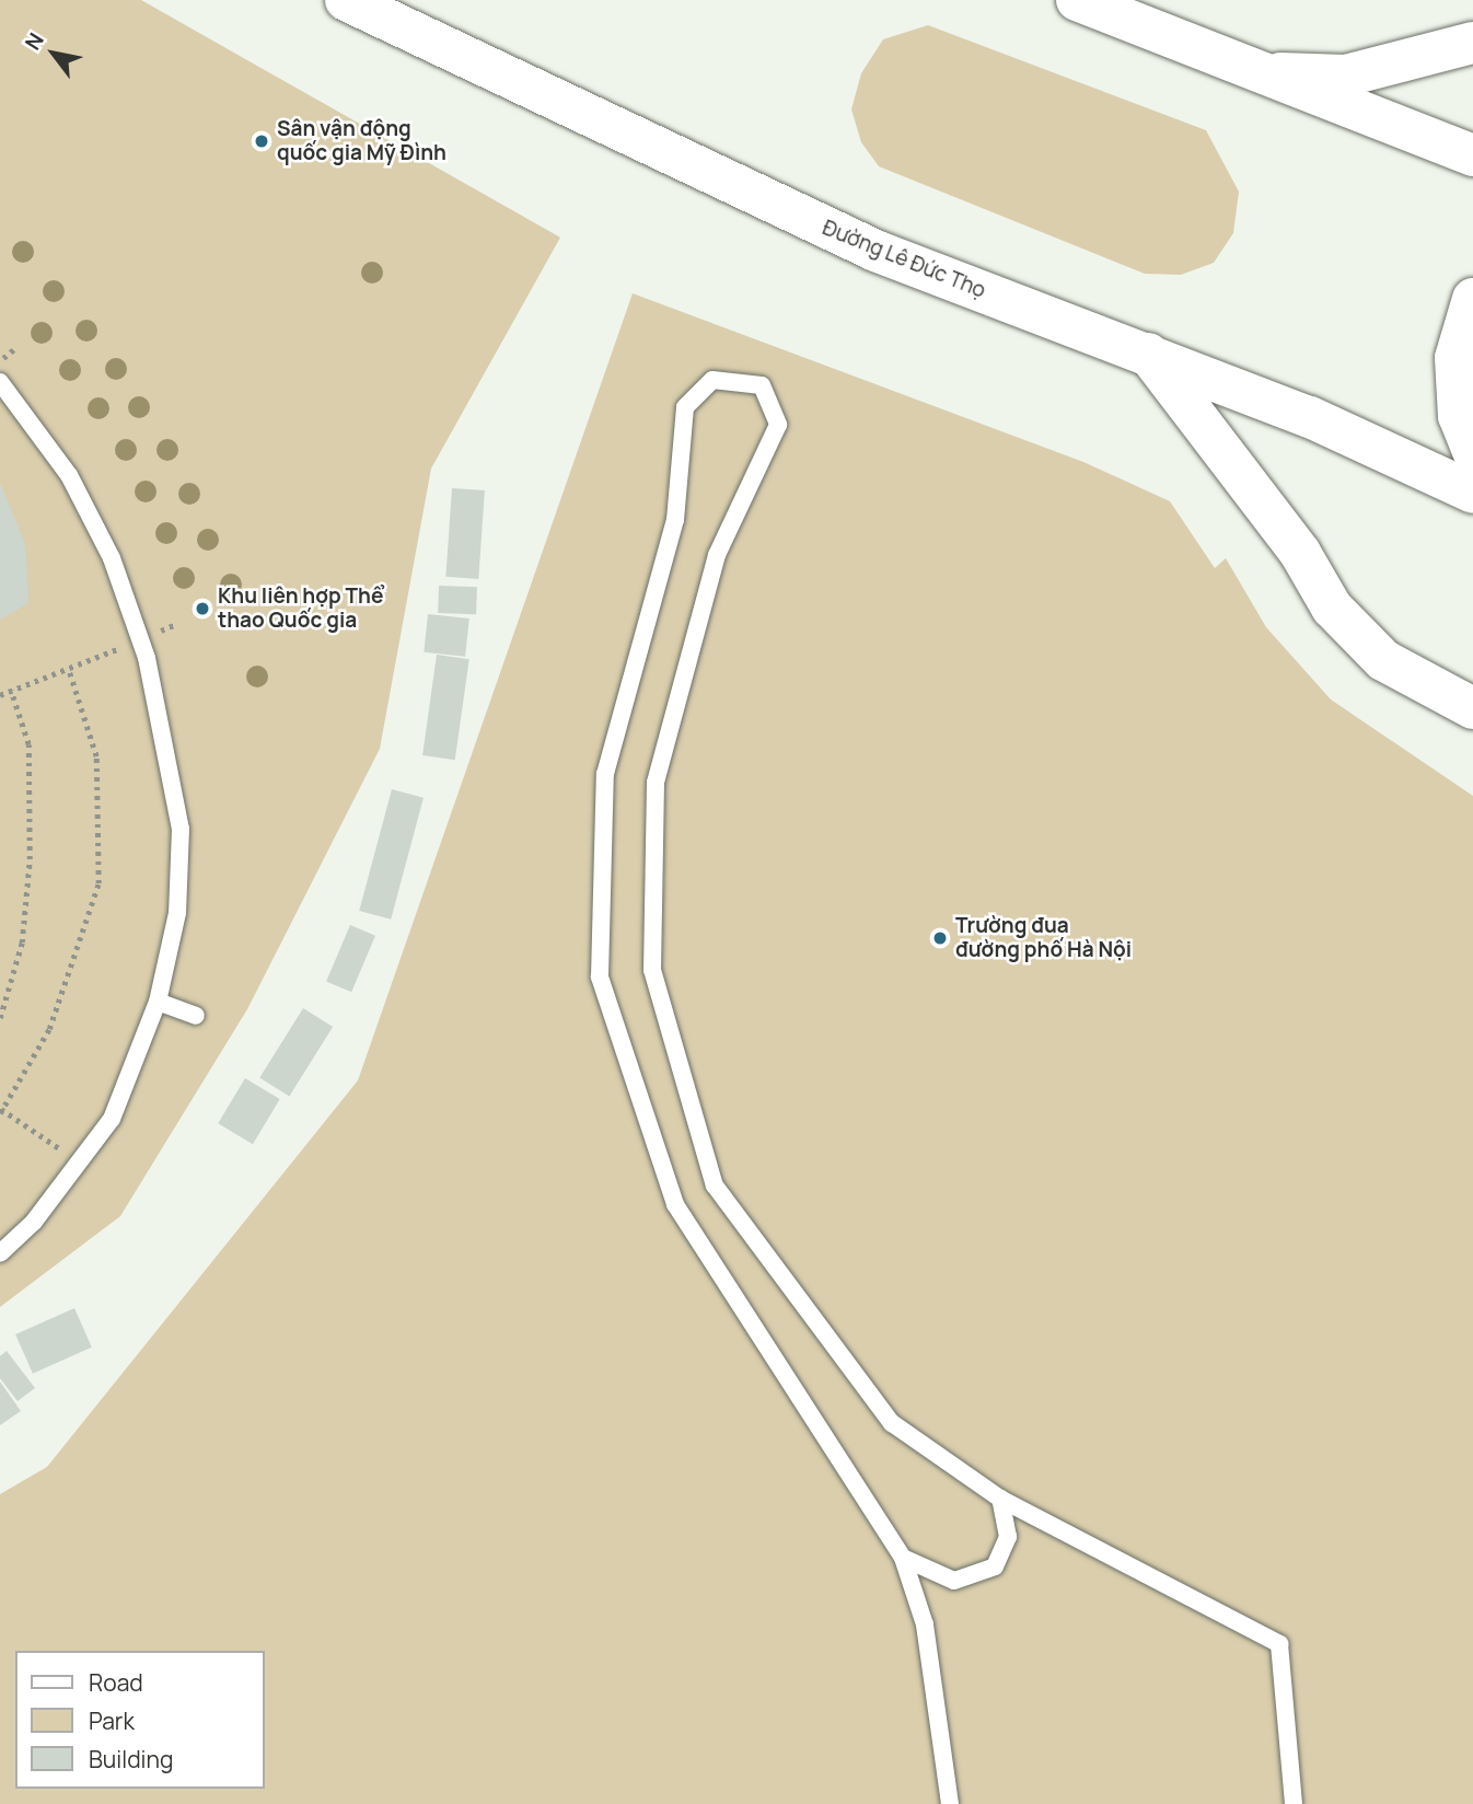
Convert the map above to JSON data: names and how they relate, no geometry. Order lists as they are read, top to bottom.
{
  "streets": {
    "main road": ["Đường Lê Đức Thọ"]
  },
  "places": ["Sân vận động quốc gia Mỹ Đình", "Khu liên hợp Thể thao Quốc gia", "Trường đua đường phố Hà Nội"],
  "legend": ["Road", "Park", "Building"],
  "north": "top left"
}
